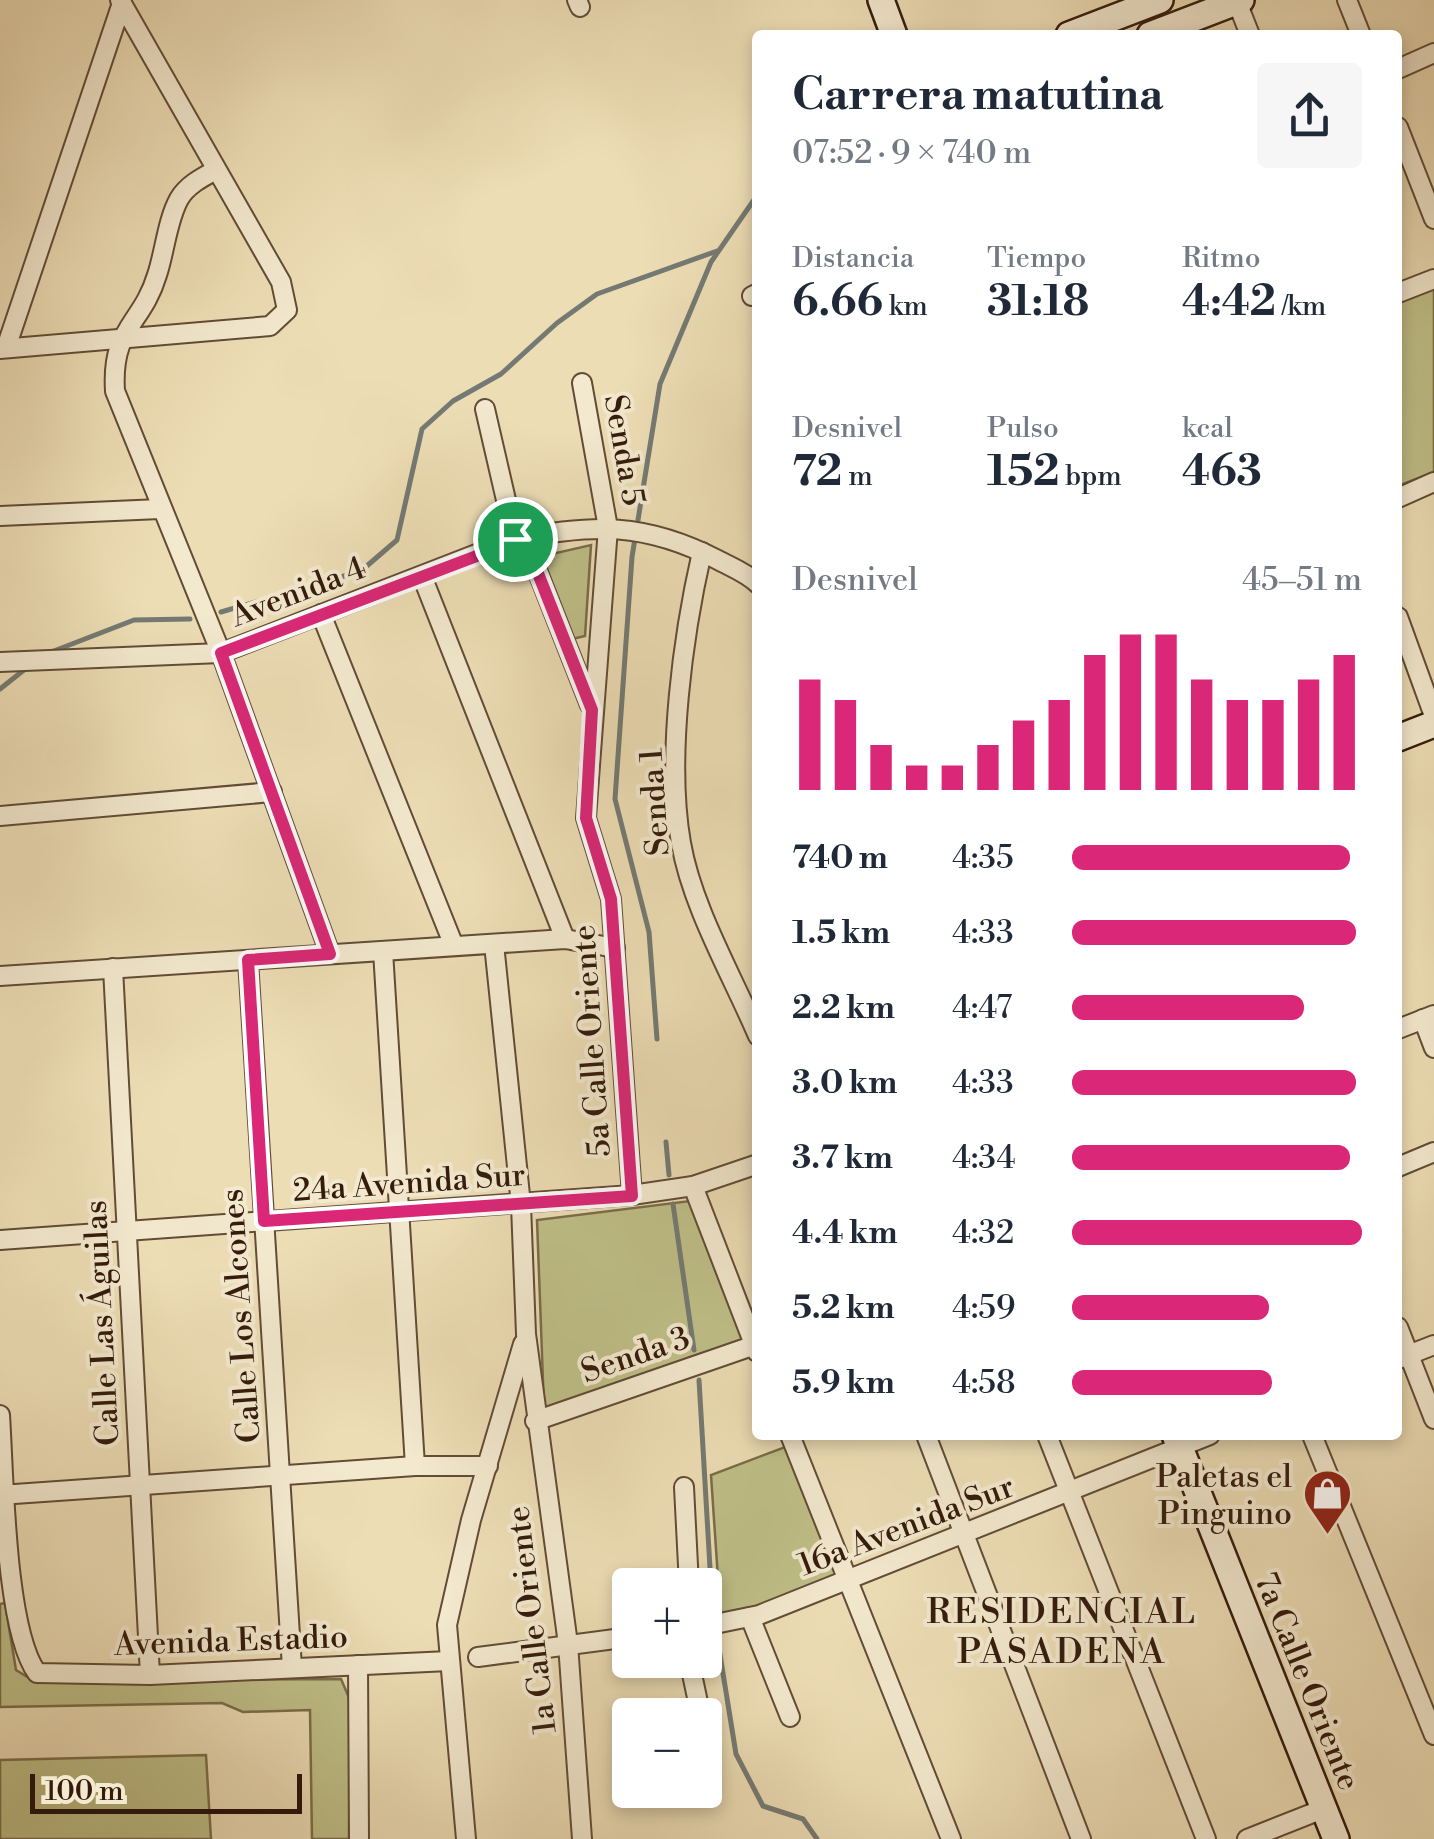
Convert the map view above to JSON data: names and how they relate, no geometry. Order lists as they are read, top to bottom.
{
  "streets": {
    "street": [
      "Senda 5",
      "Avenida 4",
      "Senda 1",
      "5a Calle Oriente",
      "24a Avenida Sur",
      "Calle Los Alcones",
      "Calle Las Águilas",
      "Senda 3",
      "16a Avenida Sur",
      "1a Calle Oriente",
      "Avenida Estadio",
      "7a Calle Oriente"
    ]
  },
  "crossings": [
    ["Senda 5", "Avenida 4"],
    ["Senda 5", "5a Calle Oriente"],
    ["Avenida 4", "5a Calle Oriente"],
    ["5a Calle Oriente", "24a Avenida Sur"],
    ["24a Avenida Sur", "Calle Los Alcones"],
    ["24a Avenida Sur", "Calle Las Águilas"],
    ["Calle Los Alcones", "Avenida Estadio"],
    ["Calle Las Águilas", "Avenida Estadio"],
    ["Senda 3", "1a Calle Oriente"],
    ["16a Avenida Sur", "7a Calle Oriente"]
  ],
  "districts": ["RESIDENCIAL PASADENA"],
  "places": {
    "shop": ["Paletas el Pinguino"]
  },
  "scale_bar": "100 m",
  "page": {
    "heading": ["Carrera matutina", "07:52 · 9 × 740 m"],
    "stats": [
      ["Distancia", "6.66 km"],
      ["Tiempo", "31:18"],
      ["Ritmo", "4:42 /km"],
      ["Desnivel", "72 m"],
      ["Pulso", "152 bpm"],
      ["kcal", "463"]
    ],
    "chart": ["Desnivel", "45–51 m"],
    "list": [
      {
        "name": "740 m",
        "note": "4:35"
      },
      {
        "name": "1.5 km",
        "note": "4:33"
      },
      {
        "name": "2.2 km",
        "note": "4:47"
      },
      {
        "name": "3.0 km",
        "note": "4:33"
      },
      {
        "name": "3.7 km",
        "note": "4:34"
      },
      {
        "name": "4.4 km",
        "note": "4:32"
      },
      {
        "name": "5.2 km",
        "note": "4:59"
      },
      {
        "name": "5.9 km",
        "note": "4:58"
      }
    ],
    "map_buttons": ["+", "−"],
    "scale": "100 m"
  }
}
